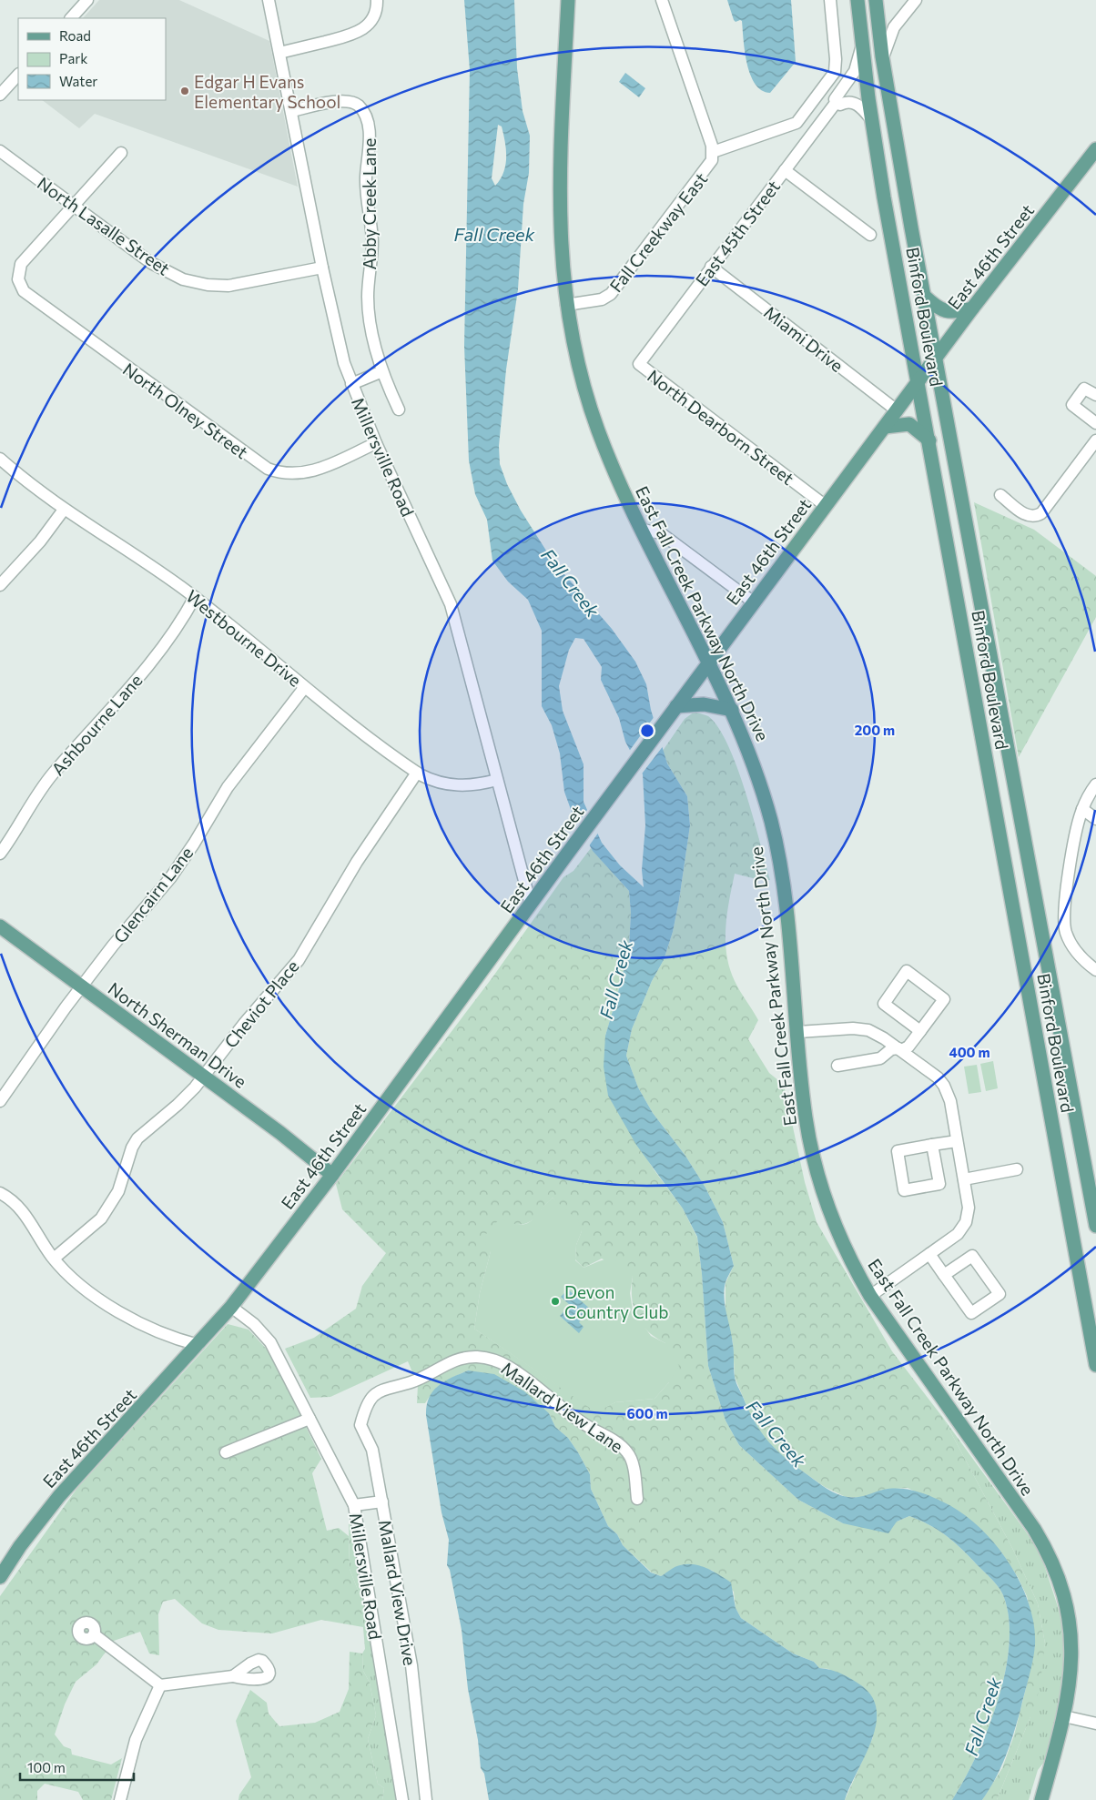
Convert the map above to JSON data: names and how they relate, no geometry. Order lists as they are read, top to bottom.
{
  "streets": {
    "main road": [
      "East 46th Street",
      "Binford Boulevard",
      "East Fall Creek Parkway North Drive",
      "North Sherman Drive"
    ],
    "street": [
      "Abby Creek Lane",
      "North Lasalle Street",
      "Fall Creekway East",
      "East 45th Street",
      "Miami Drive",
      "North Olney Street",
      "North Dearborn Street",
      "Millersville Road",
      "Westbourne Drive",
      "Ashbourne Lane",
      "Glencairn Lane",
      "Cheviot Place",
      "Mallard View Lane",
      "Mallard View Drive"
    ]
  },
  "crossings": [
    ["Abby Creek Lane", "Millersville Road"],
    ["North Lasalle Street", "North Olney Street"],
    ["North Lasalle Street", "Millersville Road"],
    ["Fall Creekway East", "East Fall Creek Parkway North Drive"],
    ["East 45th Street", "Binford Boulevard"],
    ["East 45th Street", "Miami Drive"],
    ["East 45th Street", "North Dearborn Street"],
    ["East 46th Street", "Binford Boulevard"],
    ["East 46th Street", "Miami Drive"],
    ["East 46th Street", "North Dearborn Street"],
    ["East 46th Street", "Millersville Road"],
    ["East 46th Street", "East Fall Creek Parkway North Drive"],
    ["East 46th Street", "North Sherman Drive"],
    ["North Olney Street", "Millersville Road"],
    ["Millersville Road", "Westbourne Drive"],
    ["Westbourne Drive", "Ashbourne Lane"],
    ["Westbourne Drive", "Glencairn Lane"],
    ["Westbourne Drive", "Cheviot Place"],
    ["Glencairn Lane", "North Sherman Drive"],
    ["Cheviot Place", "North Sherman Drive"],
    ["Mallard View Lane", "Mallard View Drive"]
  ],
  "water": ["Fall Creek"],
  "places": ["Edgar H Evans Elementary School", "Devon Country Club"],
  "legend": ["Road", "Park", "Water"],
  "scale_bar": "100 m",
  "rings": ["200 m", "400 m", "600 m"]
}
